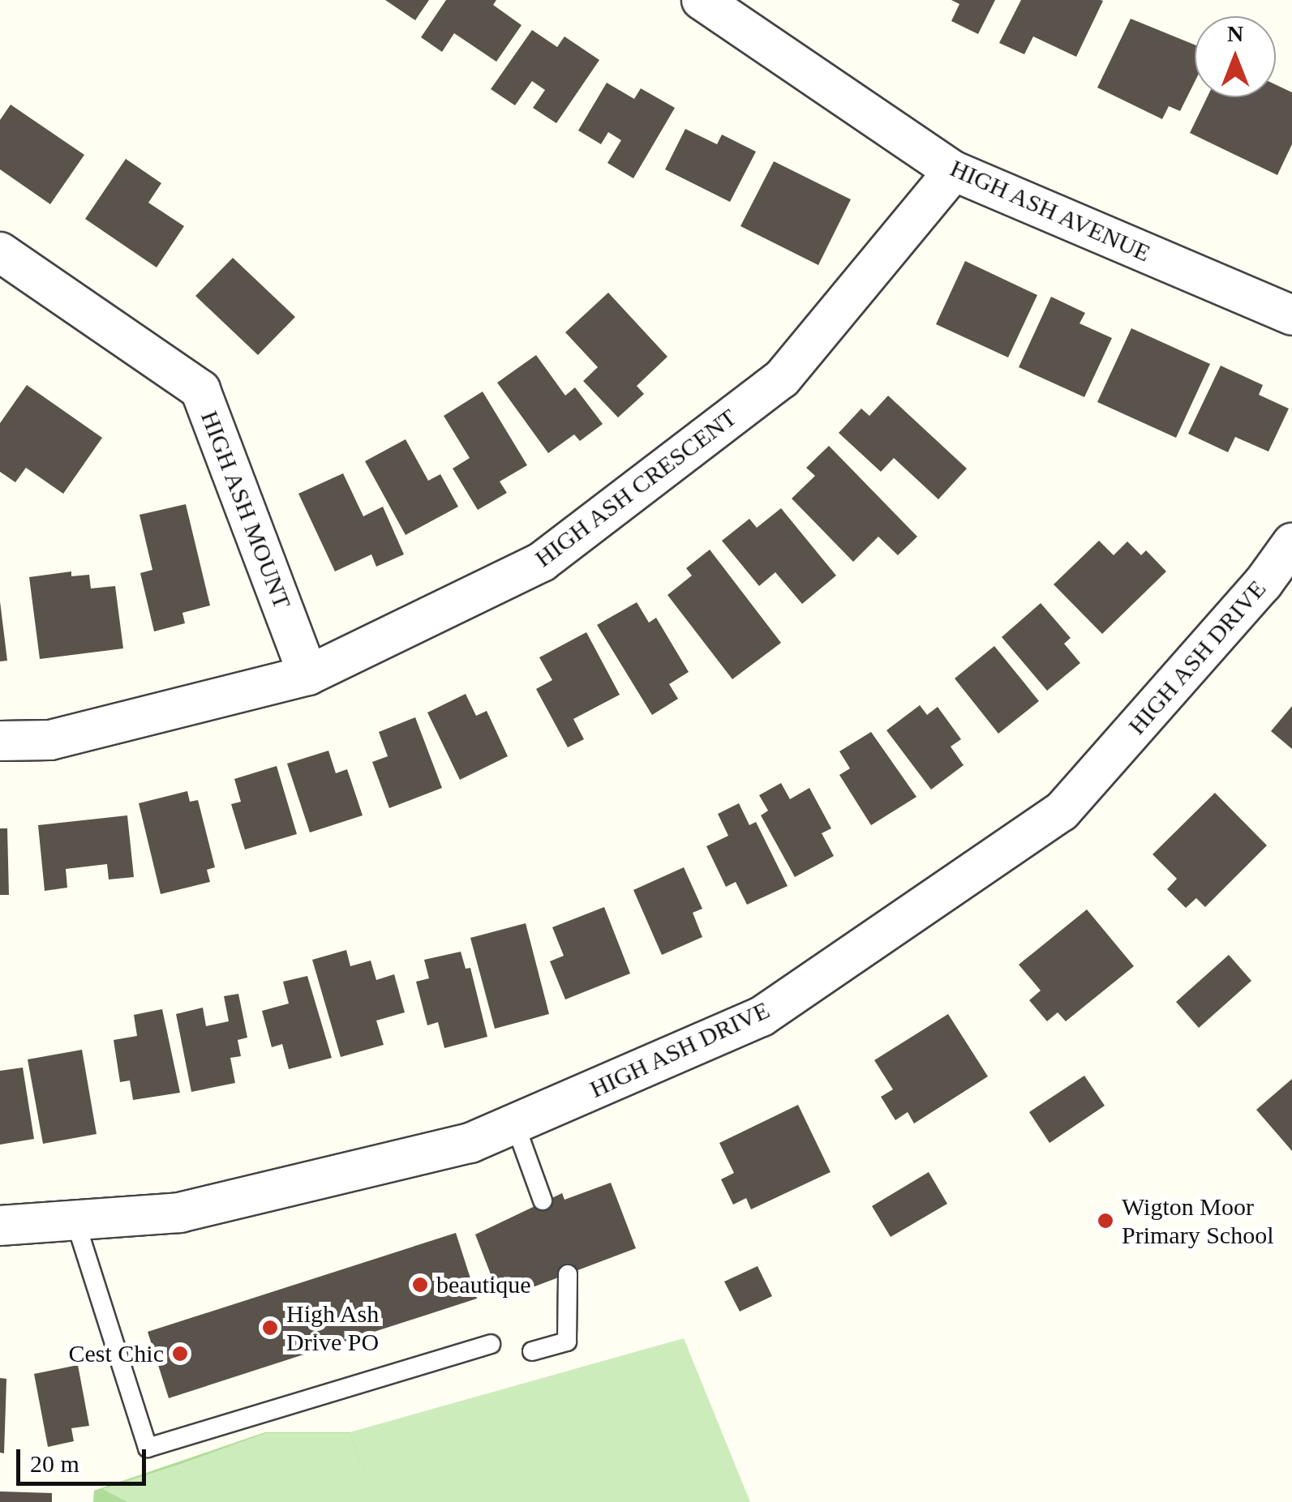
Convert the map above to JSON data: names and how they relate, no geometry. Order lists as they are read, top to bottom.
{
  "streets": {
    "street": [
      "HIGH ASH AVENUE",
      "HIGH ASH CRESCENT",
      "HIGH ASH MOUNT",
      "HIGH ASH DRIVE"
    ]
  },
  "crossings": [
    ["HIGH ASH AVENUE", "HIGH ASH CRESCENT"],
    ["HIGH ASH CRESCENT", "HIGH ASH MOUNT"]
  ],
  "places": [
    "Wigton Moor Primary School",
    "beautique",
    "High Ash Drive PO",
    "Cest Chic"
  ],
  "scale_bar": "20 m",
  "north": "top"
}
